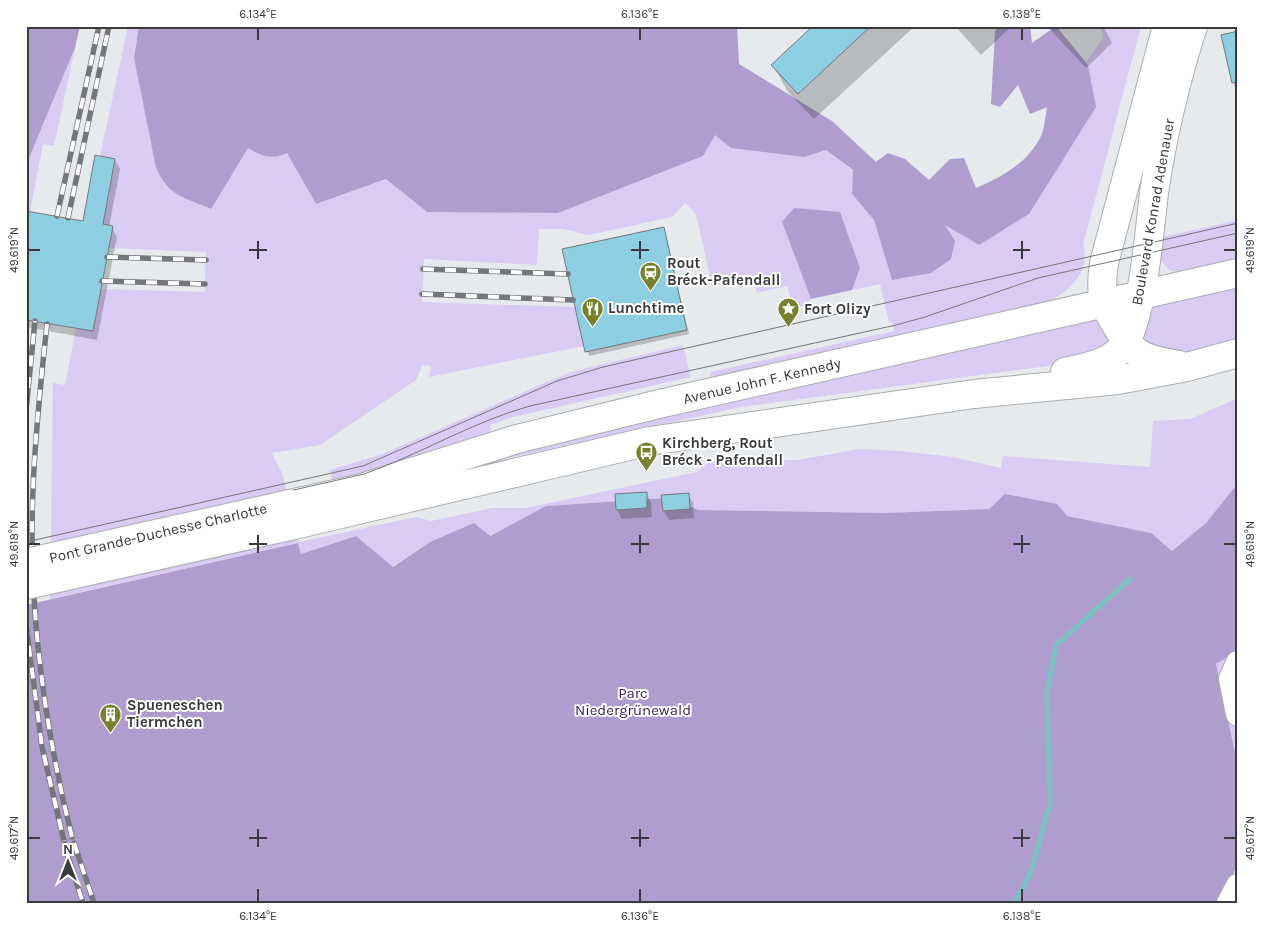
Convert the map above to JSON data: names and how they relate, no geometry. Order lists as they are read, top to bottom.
{
  "streets": {
    "main road": ["Boulevard Konrad Adenauer", "Avenue John F. Kennedy", "Pont Grande-Duchesse Charlotte"]
  },
  "crossings": [
    ["Boulevard Konrad Adenauer", "Avenue John F. Kennedy"],
    ["Avenue John F. Kennedy", "Pont Grande-Duchesse Charlotte"]
  ],
  "parks": ["Parc Niedergrünewald"],
  "places": {
    "station": ["Rout Bréck-Pafendall"],
    "restaurant": ["Lunchtime"],
    "place": ["Fort Olizy"],
    "bus stop": ["Kirchberg, Rout Bréck - Pafendall"],
    "building": ["Spueneschen Tiermchen"]
  },
  "north": "top",
  "coordinates": [
    "6.134°E",
    "6.136°E",
    "6.138°E",
    "49.619°N",
    "49.618°N",
    "49.617°N"
  ]
}
